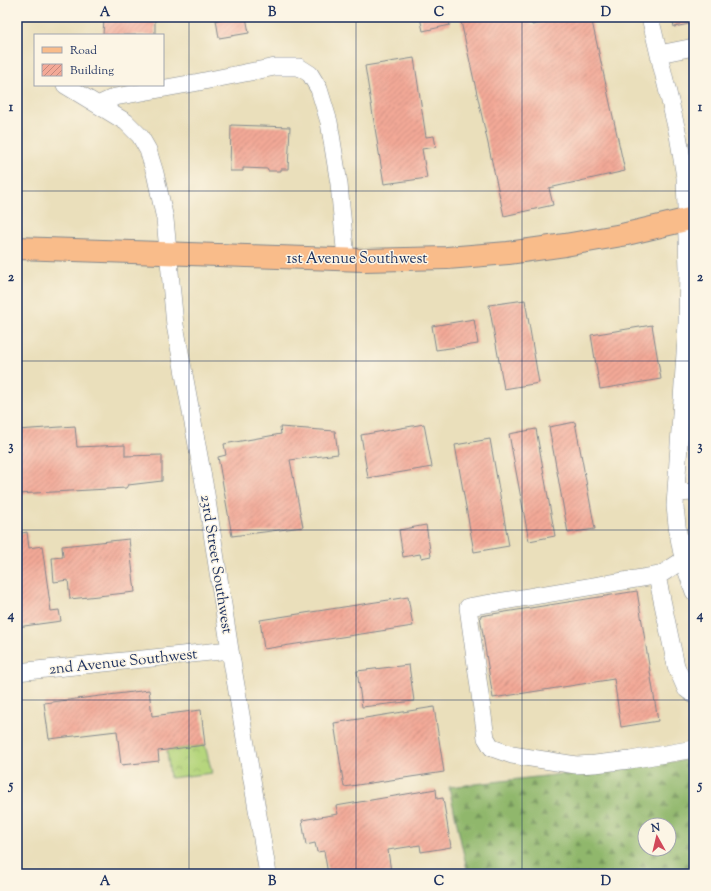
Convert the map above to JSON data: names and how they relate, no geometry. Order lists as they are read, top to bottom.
{
  "streets": {
    "main road": ["1st Avenue Southwest"],
    "street": ["23rd Street Southwest", "2nd Avenue Southwest"]
  },
  "crossings": [
    ["1st Avenue Southwest", "23rd Street Southwest"],
    ["23rd Street Southwest", "2nd Avenue Southwest"]
  ],
  "legend": ["Road", "Building"],
  "north": "top",
  "grid": {
    "columns": [
      "A",
      "B",
      "C",
      "D"
    ],
    "rows": [
      "1",
      "2",
      "3",
      "4",
      "5"
    ]
  }
}
